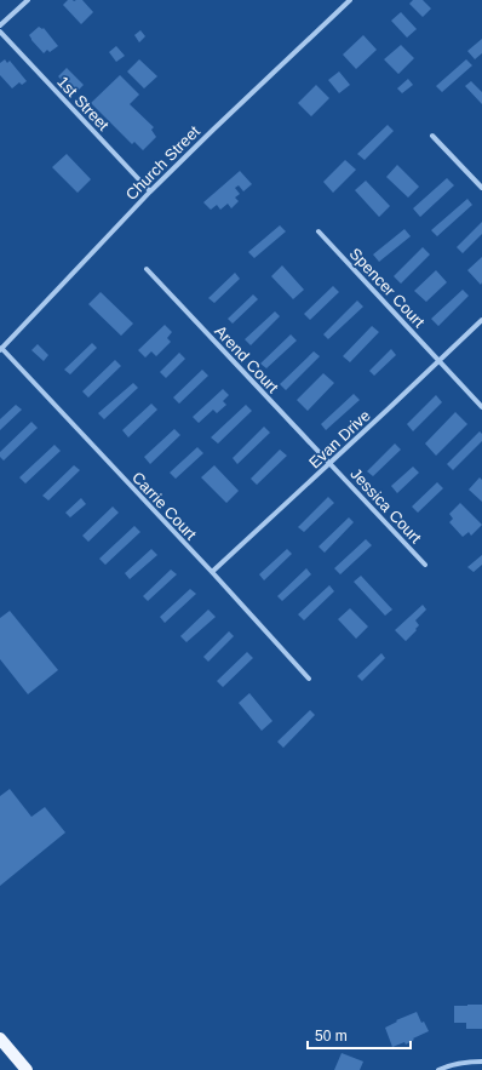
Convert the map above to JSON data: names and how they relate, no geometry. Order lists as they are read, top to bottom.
{
  "streets": {
    "street": [
      "1st Street",
      "Church Street",
      "Spencer Court",
      "Arend Court",
      "Evan Drive",
      "Carrie Court",
      "Jessica Court"
    ]
  },
  "crossings": [
    ["1st Street", "Church Street"],
    ["Church Street", "Carrie Court"],
    ["Spencer Court", "Evan Drive"],
    ["Arend Court", "Evan Drive"],
    ["Arend Court", "Jessica Court"],
    ["Evan Drive", "Carrie Court"],
    ["Evan Drive", "Jessica Court"]
  ],
  "scale_bar": "50 m"
}
